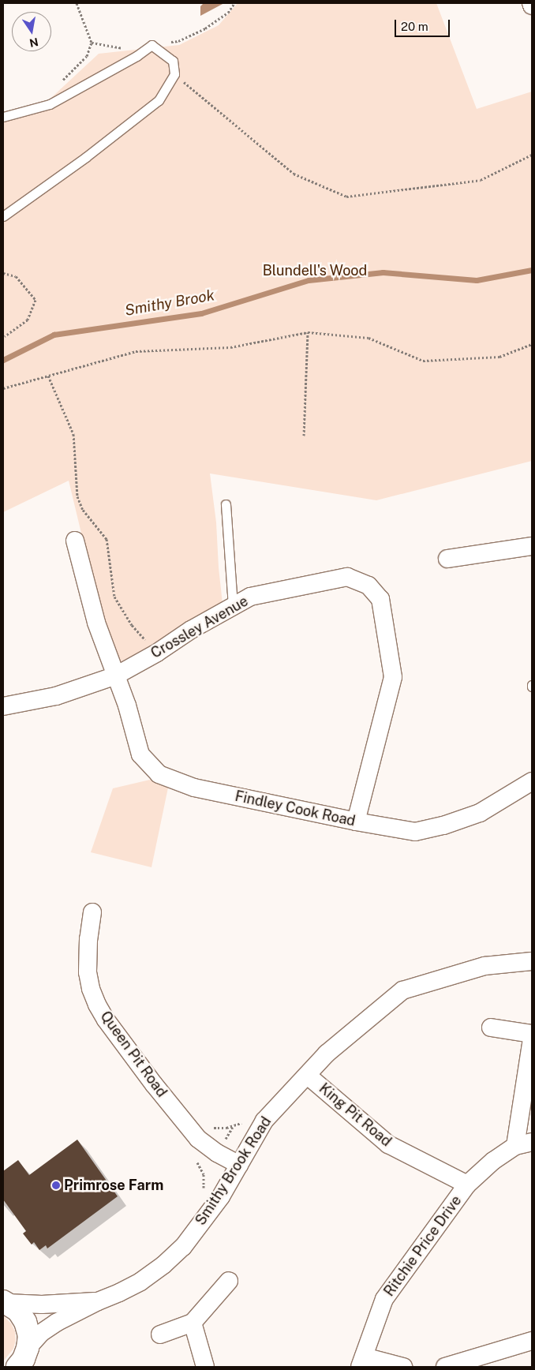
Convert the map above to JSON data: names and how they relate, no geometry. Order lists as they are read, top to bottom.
{
  "streets": {
    "street": [
      "Crossley Avenue",
      "Findley Cook Road",
      "Queen Pit Road",
      "King Pit Road",
      "Smithy Brook Road",
      "Ritchie Price Drive"
    ]
  },
  "crossings": [
    ["Crossley Avenue", "Findley Cook Road"],
    ["Queen Pit Road", "Smithy Brook Road"],
    ["King Pit Road", "Smithy Brook Road"],
    ["King Pit Road", "Ritchie Price Drive"]
  ],
  "water": ["Smithy Brook"],
  "parks": ["Blundell's Wood"],
  "places": ["Primrose Farm"],
  "scale_bar": "20 m",
  "north": "bottom"
}
